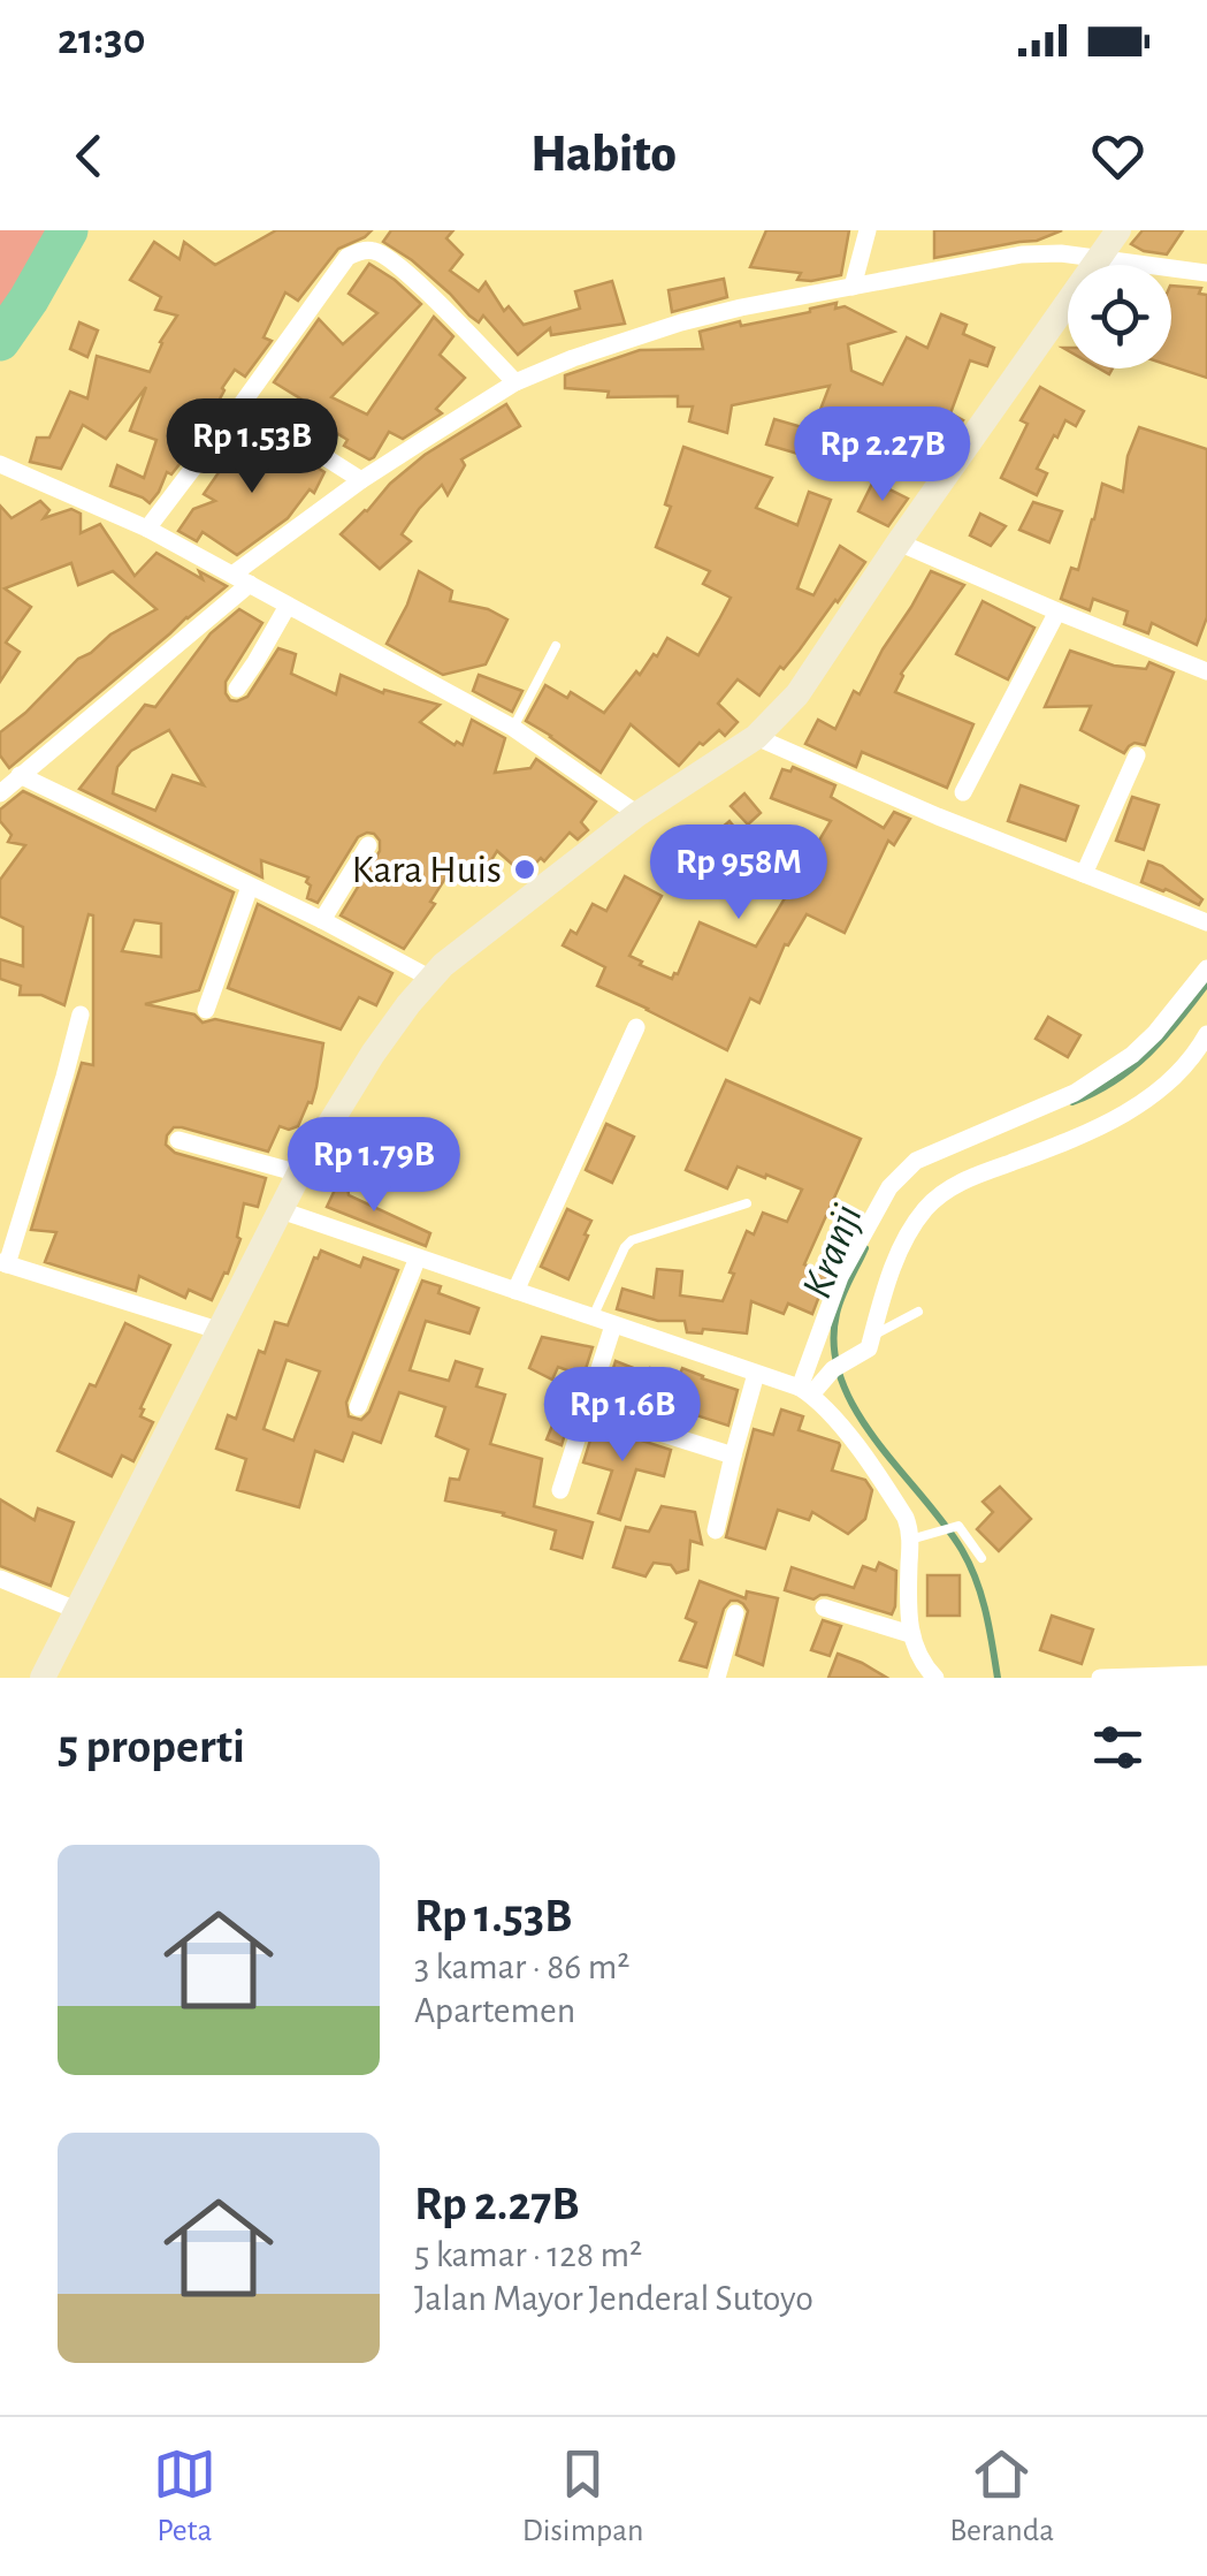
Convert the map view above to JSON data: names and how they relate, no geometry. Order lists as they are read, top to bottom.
{
  "water": ["Kranji"],
  "places": ["Kara Huis"],
  "page": {
    "status": "21:30",
    "header": "Habito",
    "price": [
      "Rp 1.53B",
      "Rp 2.27B",
      "Rp 958M",
      "Rp 1.79B",
      "Rp 1.6B"
    ],
    "heading": "5 properti",
    "list": [
      {
        "name": "Rp 1.53B",
        "note": "3 kamar · 86 m² · Apartemen"
      },
      {
        "name": "Rp 2.27B",
        "note": "5 kamar · 128 m² · Jalan Mayor Jenderal Sutoyo"
      }
    ],
    "tabs": ["Peta", "Disimpan", "Beranda"]
  }
}
